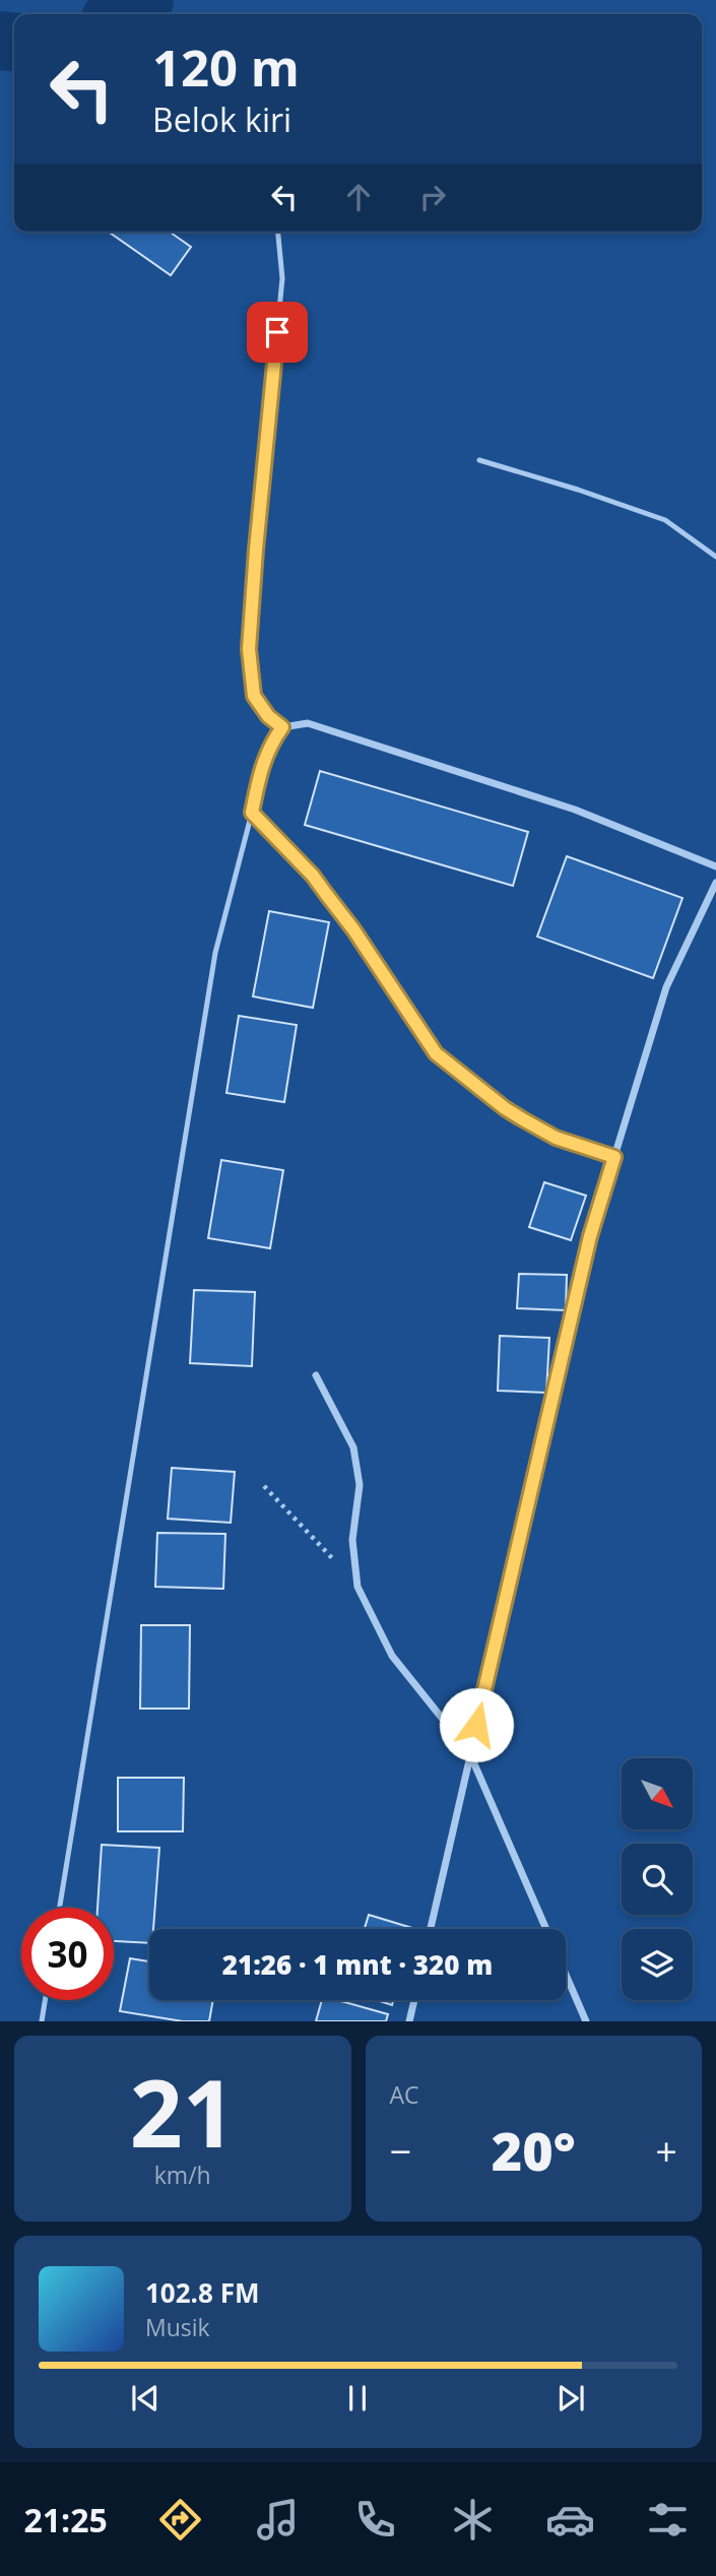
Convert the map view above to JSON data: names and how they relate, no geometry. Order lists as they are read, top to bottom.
{
  "north": "bottom right",
  "page": {
    "turn": ["120 m", "Belok kiri"],
    "limit": "30",
    "trip": "21:26 · 1 mnt · 320 m",
    "tile": [
      ["21", "km/h"],
      "AC"
    ],
    "heat": ["−", "20°", "+"],
    "song": ["102.8 FM", "Musik"],
    "tabs": "21:25"
  }
}
